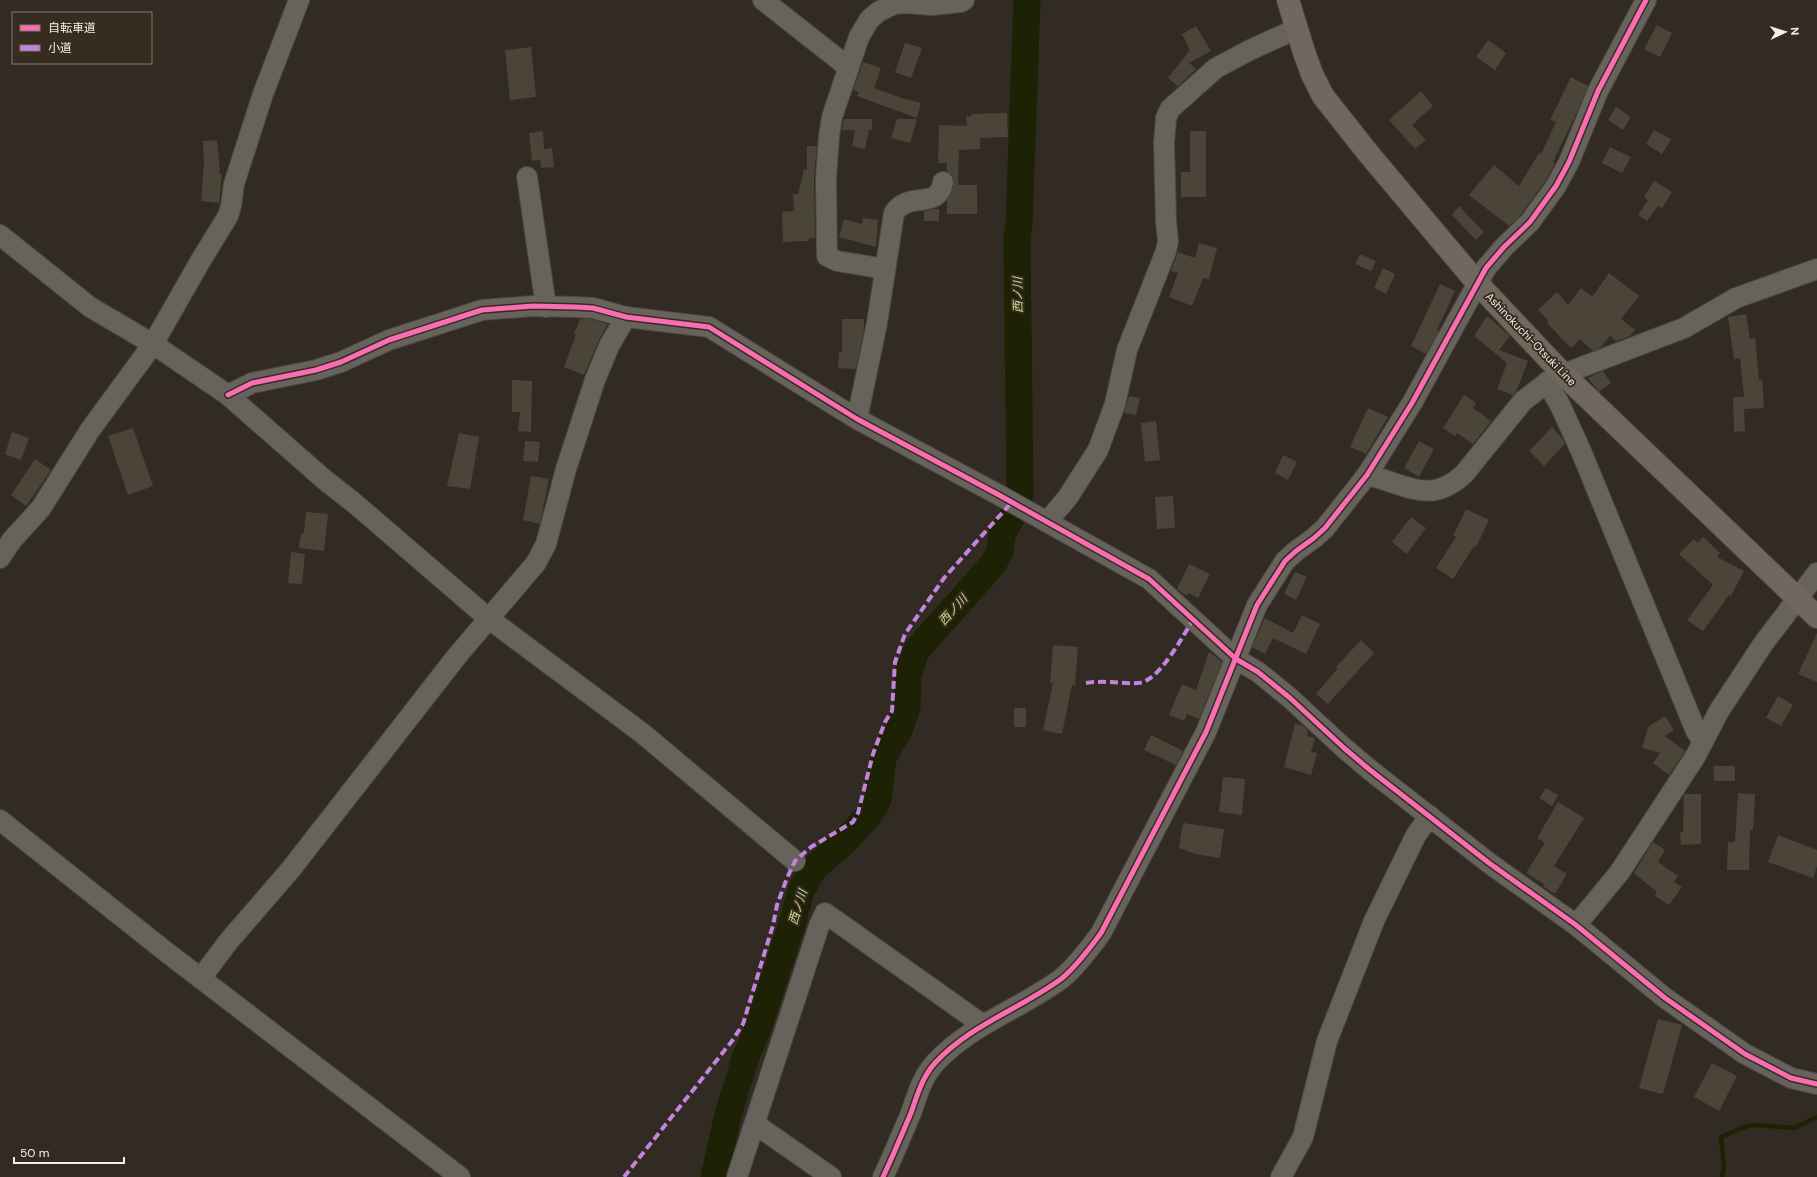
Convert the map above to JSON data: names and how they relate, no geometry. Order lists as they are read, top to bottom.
{
  "streets": {
    "main road": ["Ashinokuchi-Otsuki Line"]
  },
  "water": ["西ノ川"],
  "legend": ["自転車道", "小道"],
  "scale_bar": "50 m",
  "north": "right"
}
